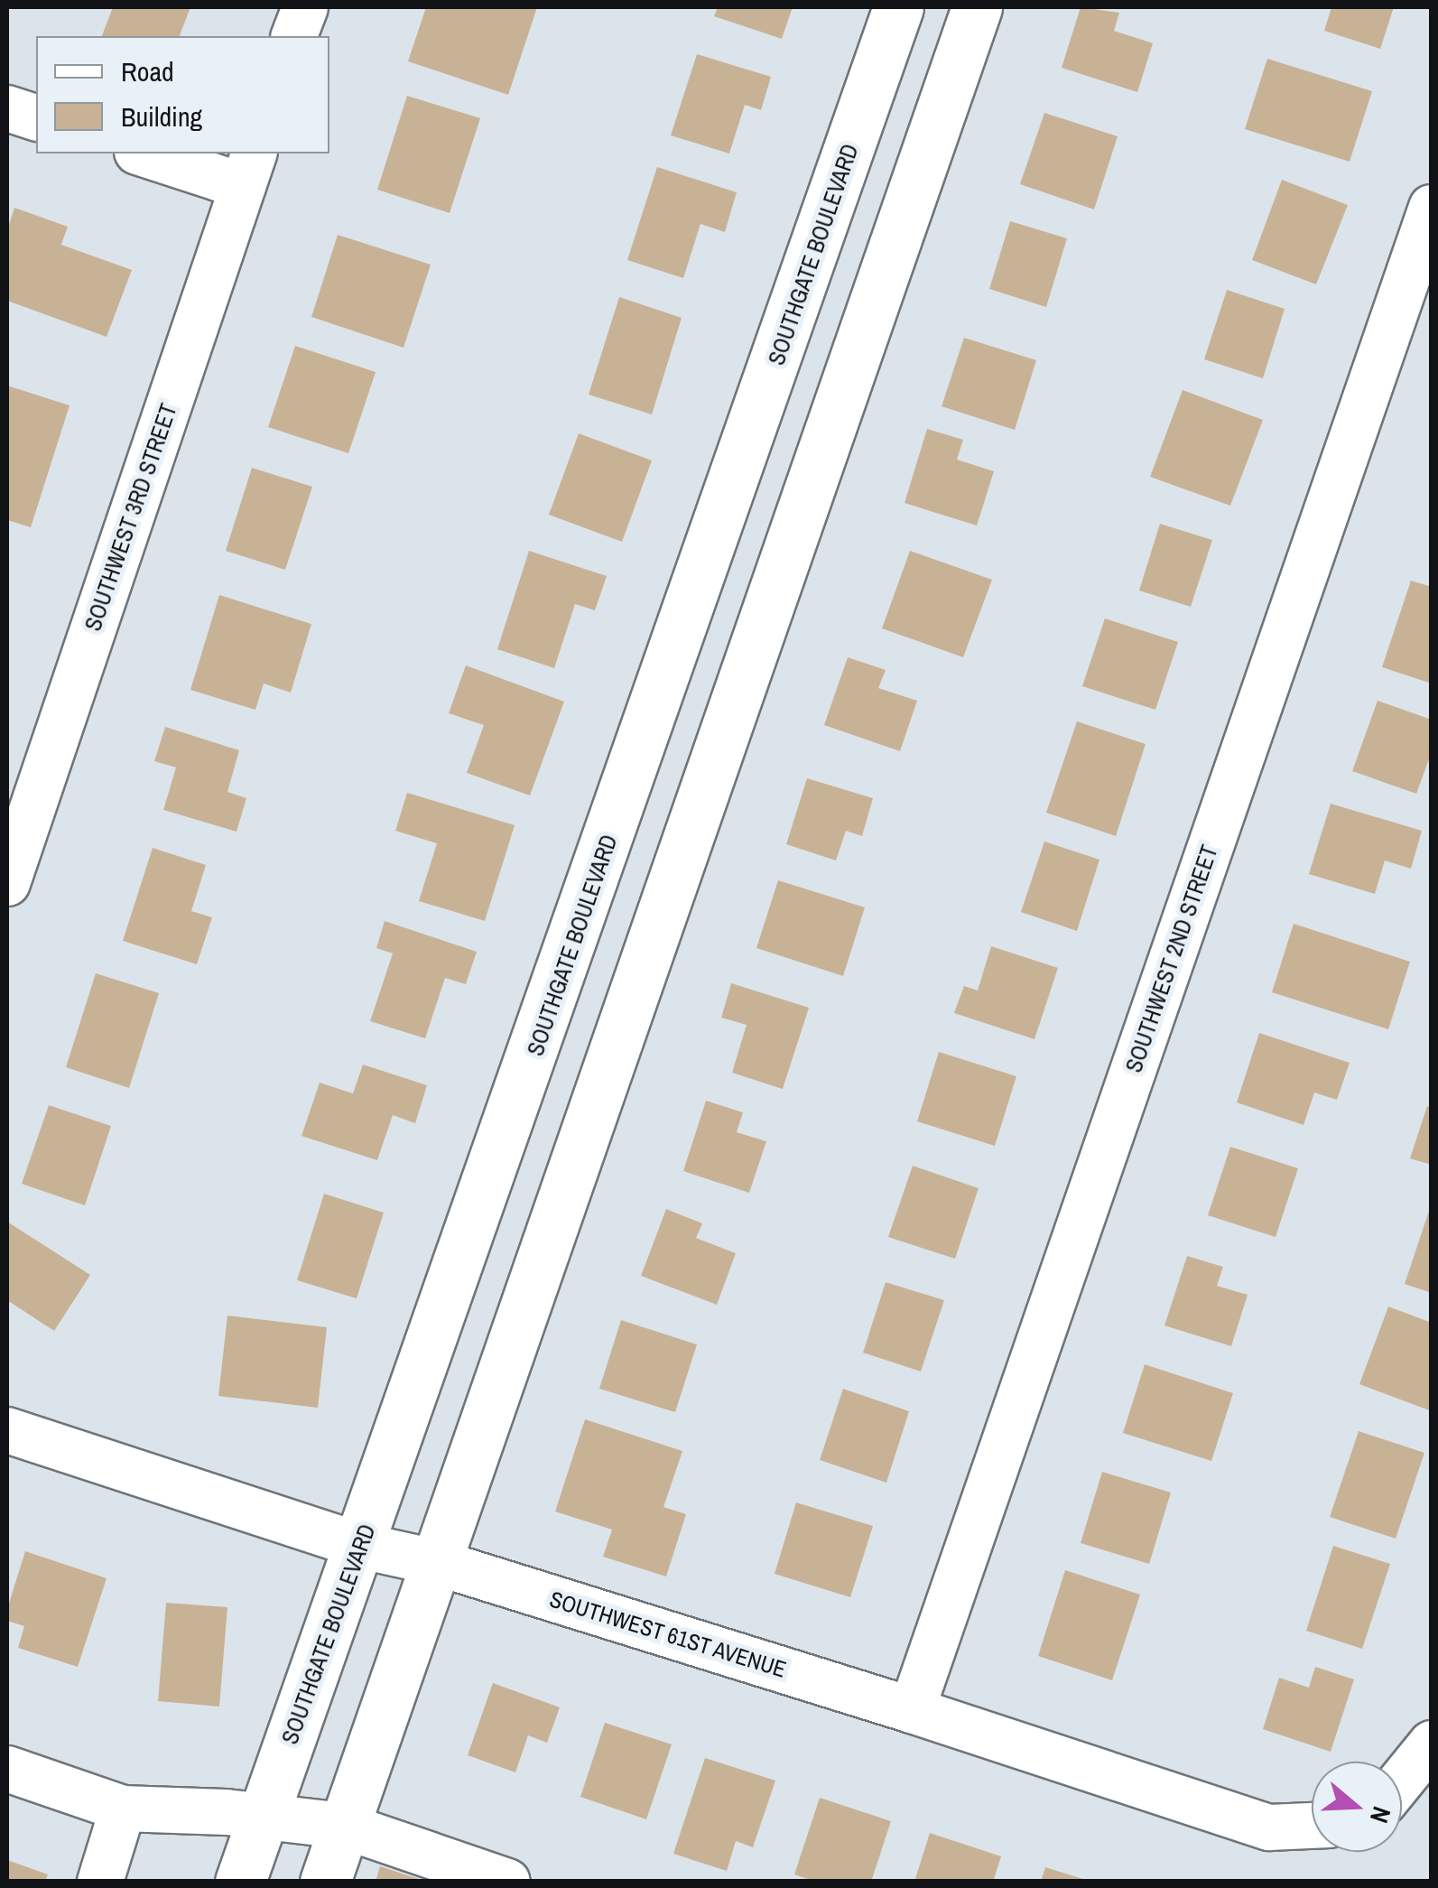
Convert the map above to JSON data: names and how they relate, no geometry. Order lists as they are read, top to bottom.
{
  "streets": {
    "main road": ["SOUTHGATE BOULEVARD"],
    "street": ["SOUTHWEST 3RD STREET", "SOUTHWEST 2ND STREET", "SOUTHWEST 61ST AVENUE"]
  },
  "crossings": [
    ["SOUTHGATE BOULEVARD", "SOUTHWEST 61ST AVENUE"],
    ["SOUTHWEST 2ND STREET", "SOUTHWEST 61ST AVENUE"]
  ],
  "legend": ["Road", "Building"],
  "north": "right"
}
